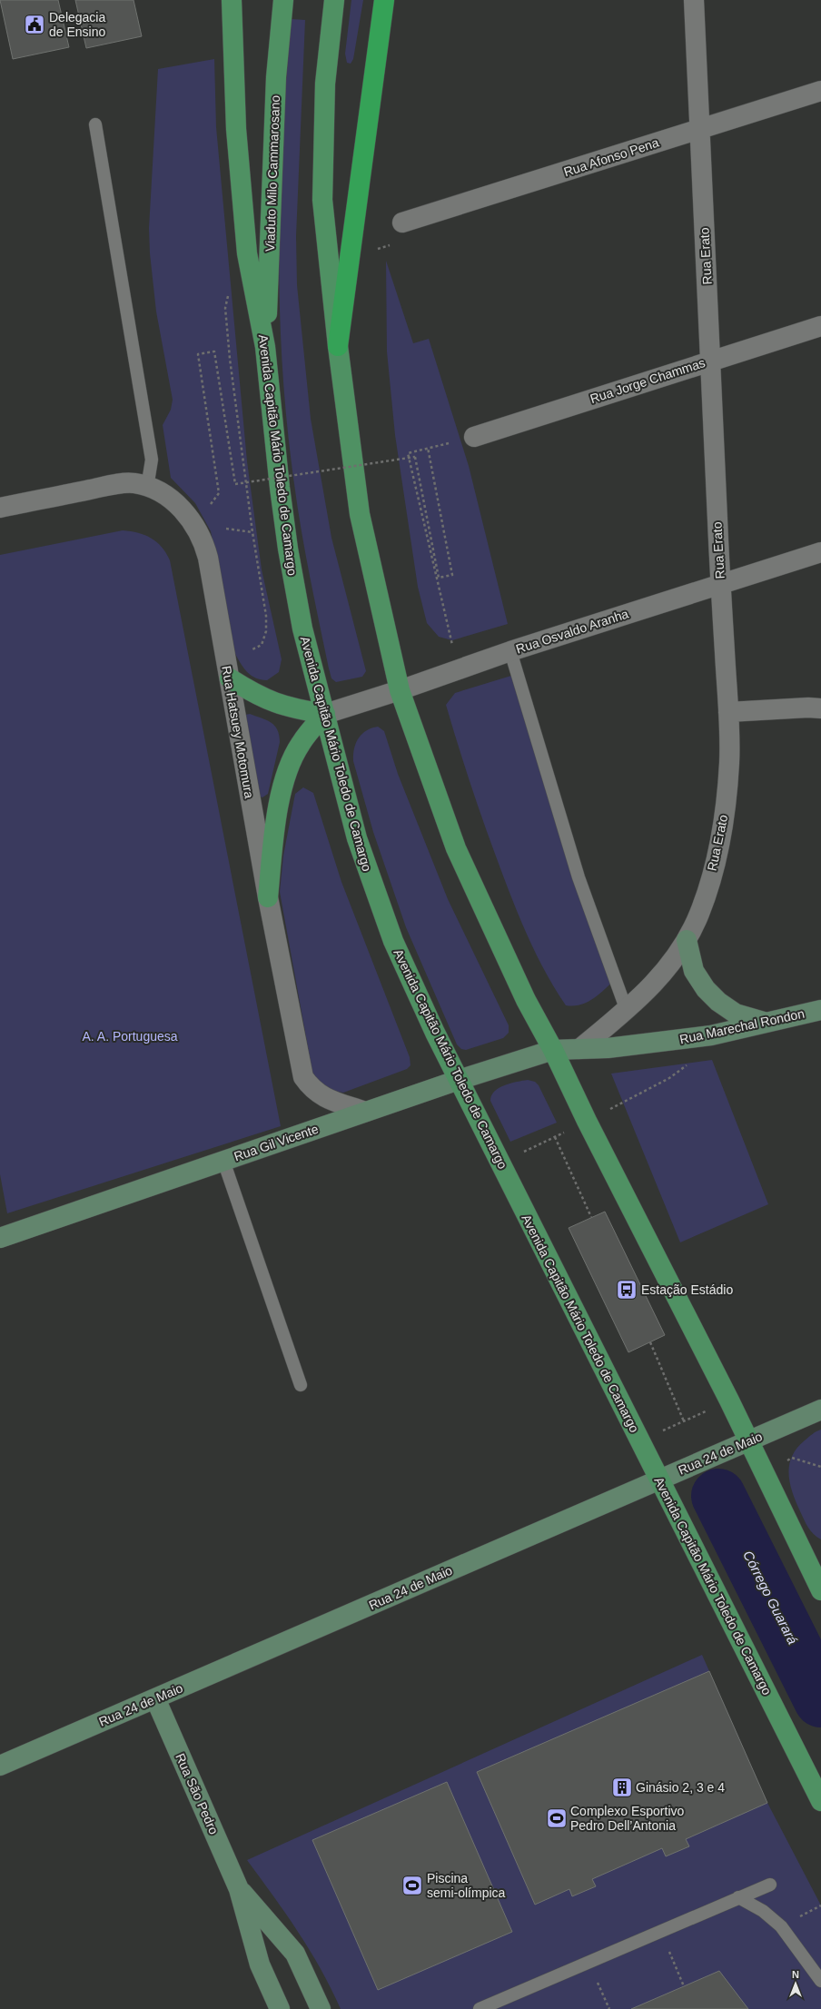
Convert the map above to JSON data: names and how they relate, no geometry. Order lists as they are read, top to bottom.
{
  "streets": {
    "main road": ["Viaduto Milo Cammarosano", "Avenida Capitão Mário Toledo de Camargo"],
    "street": [
      "Rua Afonso Pena",
      "Rua Erato",
      "Rua Jorge Chammas",
      "Rua Osvaldo Aranha",
      "Rua Hatsuey Motomura",
      "Rua Marechal Rondon",
      "Rua Gil Vicente",
      "Rua 24 de Maio",
      "Rua São Pedro"
    ]
  },
  "crossings": [
    ["Rua Afonso Pena", "Rua Erato"],
    ["Viaduto Milo Cammarosano", "Avenida Capitão Mário Toledo de Camargo"],
    ["Rua Erato", "Rua Jorge Chammas"],
    ["Rua Erato", "Rua Osvaldo Aranha"],
    ["Rua Erato", "Rua Marechal Rondon"],
    ["Avenida Capitão Mário Toledo de Camargo", "Rua Osvaldo Aranha"],
    ["Avenida Capitão Mário Toledo de Camargo", "Rua Gil Vicente"],
    ["Avenida Capitão Mário Toledo de Camargo", "Rua 24 de Maio"],
    ["Rua Hatsuey Motomura", "Rua Gil Vicente"],
    ["Rua Marechal Rondon", "Rua Gil Vicente"],
    ["Rua 24 de Maio", "Rua São Pedro"]
  ],
  "water": ["Córrego Guarará"],
  "parks": ["A. A. Portuguesa"],
  "places": {
    "public building": ["Delegacia de Ensino"],
    "bus stop": ["Estação Estádio"],
    "building": ["Ginásio 2, 3 e 4"],
    "sports": ["Complexo Esportivo Pedro Dell’Antonia", "Piscina semi-olímpica"]
  },
  "north": "top"
}
